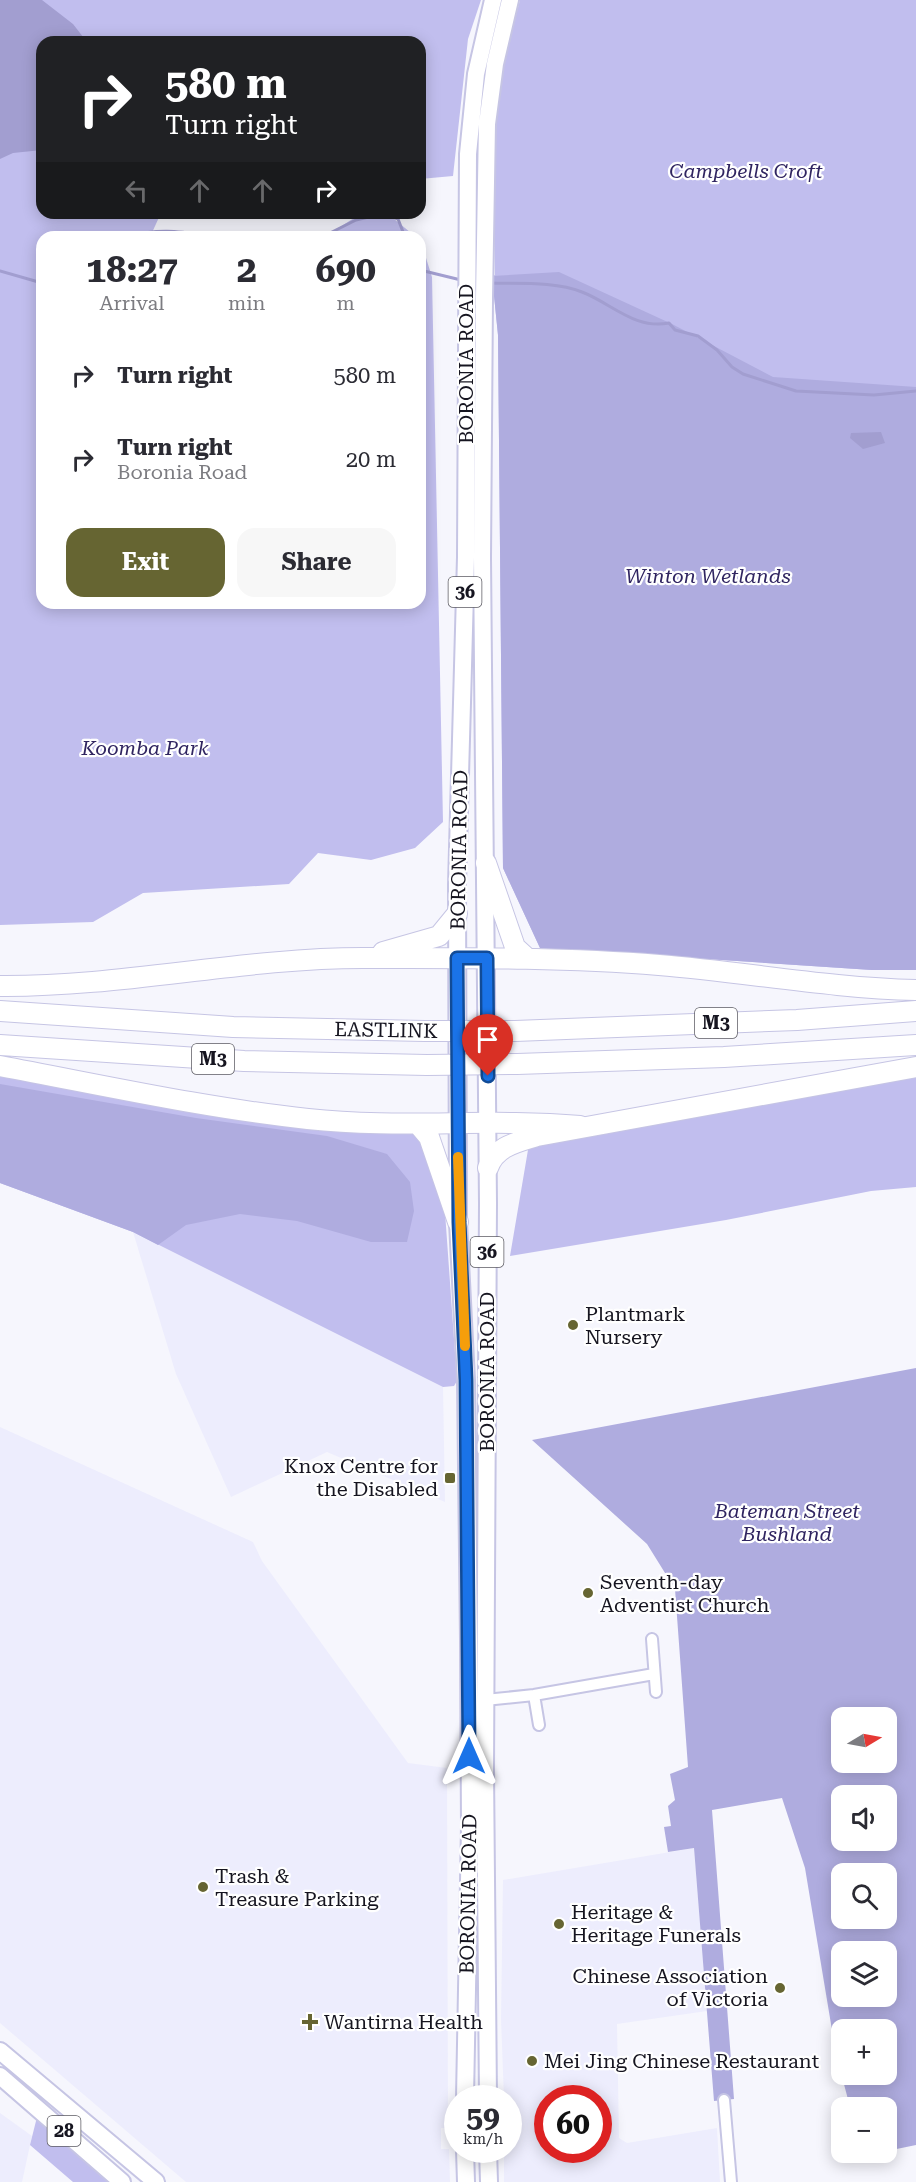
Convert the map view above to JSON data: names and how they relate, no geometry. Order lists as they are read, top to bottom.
{
  "streets": {
    "highway": ["M3", "EASTLINK"],
    "main road": ["BORONIA ROAD", "36", "28"]
  },
  "parks": [
    "Campbells Croft",
    "Winton Wetlands",
    "Koomba Park",
    "Bateman Street Bushland"
  ],
  "places": {
    "other": [
      "Plantmark Nursery",
      "Seventh-day Adventist Church",
      "Trash & Treasure Parking",
      "Heritage & Heritage Funerals",
      "Chinese Association of Victoria",
      "Mei Jing Chinese Restaurant"
    ],
    "transit": ["Knox Centre for the Disabled"],
    "health": ["Wantirna Health"]
  },
  "north": "right",
  "page": {
    "turn": ["580 m", "Turn right"],
    "eta": [
      "18:27",
      "Arrival",
      "2",
      "min",
      "690",
      "m"
    ],
    "list": [
      {
        "name": "Turn right",
        "value": "580 m"
      },
      {
        "name": "Turn right",
        "note": "Boronia Road",
        "value": "20 m"
      }
    ],
    "buttons": ["Exit", "Share"],
    "map_buttons": ["+", "−"],
    "speed": "59 km/h",
    "limit": "60"
  }
}
